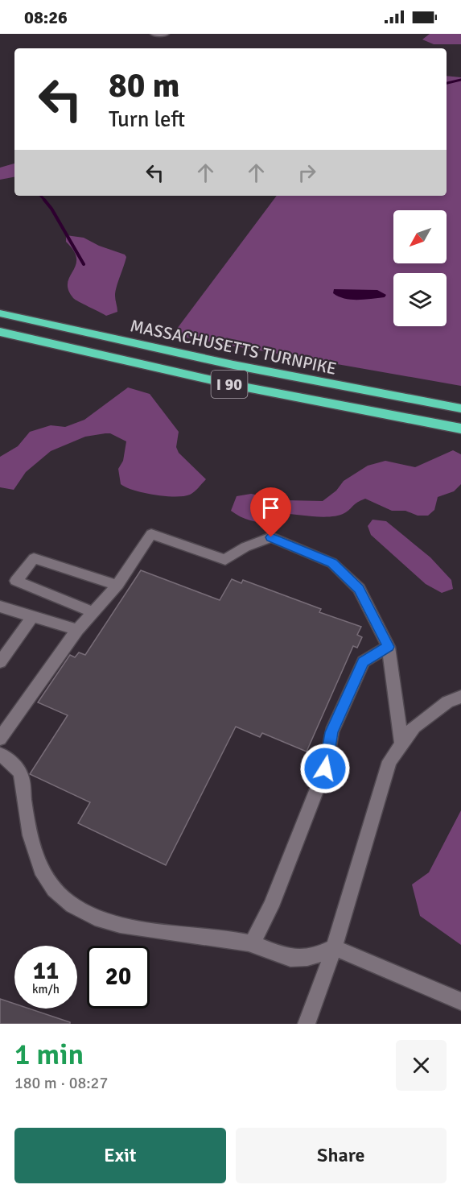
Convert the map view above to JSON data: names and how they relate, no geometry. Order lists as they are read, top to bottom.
{
  "streets": {
    "highway": ["MASSACHUSETTS TURNPIKE", "I 90"]
  },
  "north": "bottom left",
  "page": {
    "status": "08:26",
    "turn": ["80 m", "Turn left"],
    "speed": "11 km/h",
    "limit": "20",
    "heading": ["1 min", "180 m · 08:27"],
    "buttons": ["Exit", "Share"]
  }
}
